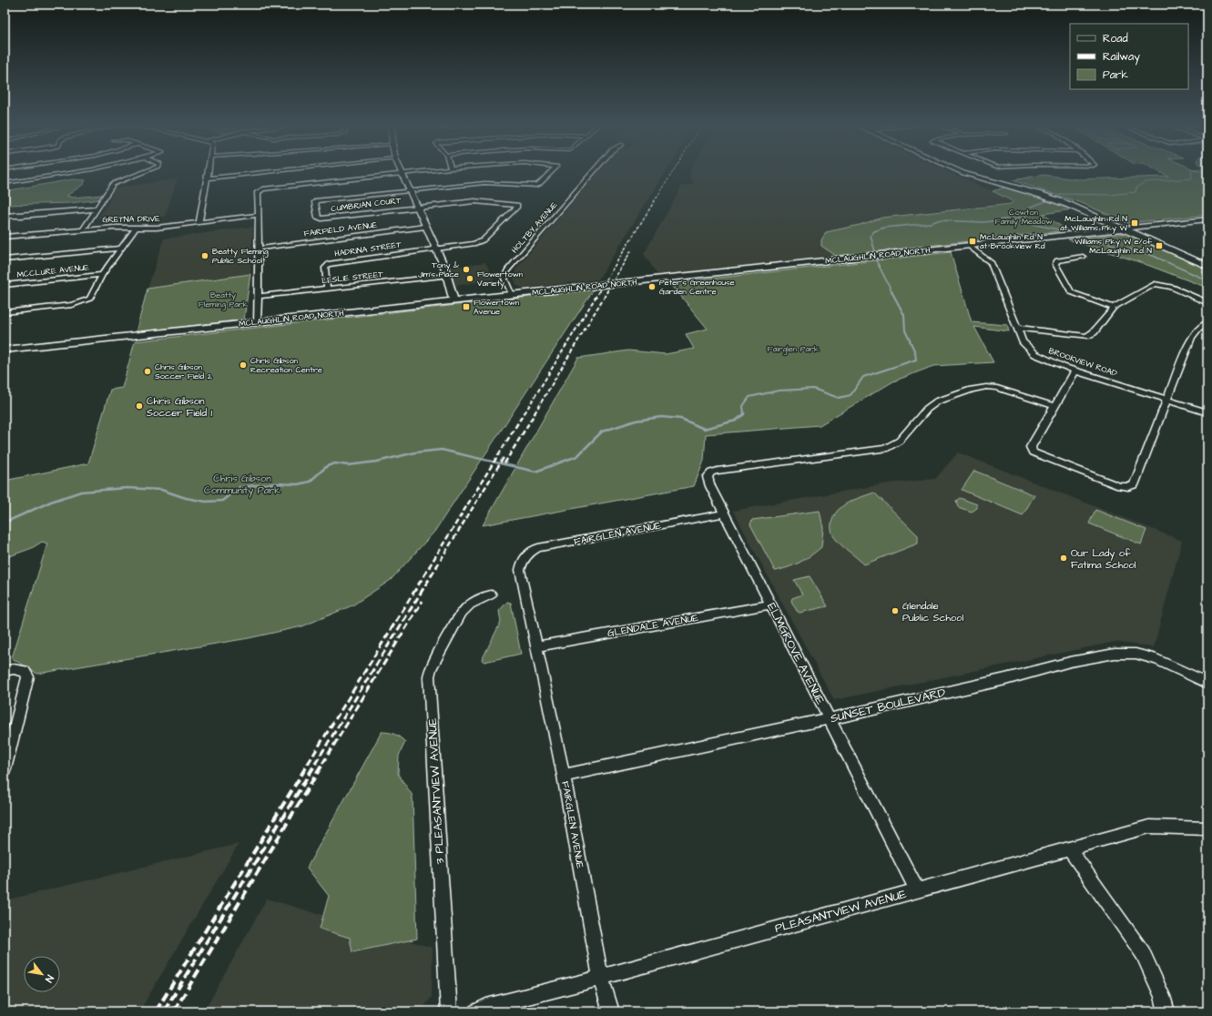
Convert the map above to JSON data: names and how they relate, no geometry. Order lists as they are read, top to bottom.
{
  "streets": {
    "main road": ["MCLAUGHLIN ROAD NORTH"],
    "street": [
      "CUMBRIAN COURT",
      "GRETNA DRIVE",
      "HOLTBY AVENUE",
      "FAIRFIELD AVENUE",
      "HADRINA STREET",
      "MCCLURE AVENUE",
      "LESLIE STREET",
      "BROOKVIEW ROAD",
      "FAIRGLEN AVENUE",
      "GLENDALE AVENUE",
      "ELMGROVE AVENUE",
      "SUNSET BOULEVARD",
      "3 PLEASANTVIEW AVENUE",
      "PLEASANTVIEW AVENUE"
    ]
  },
  "crossings": [
    ["HOLTBY AVENUE", "MCLAUGHLIN ROAD NORTH"],
    ["HADRINA STREET", "LESLIE STREET"],
    ["MCLAUGHLIN ROAD NORTH", "BROOKVIEW ROAD"],
    ["FAIRGLEN AVENUE", "GLENDALE AVENUE"],
    ["FAIRGLEN AVENUE", "ELMGROVE AVENUE"],
    ["FAIRGLEN AVENUE", "SUNSET BOULEVARD"],
    ["FAIRGLEN AVENUE", "PLEASANTVIEW AVENUE"],
    ["GLENDALE AVENUE", "ELMGROVE AVENUE"],
    ["ELMGROVE AVENUE", "SUNSET BOULEVARD"],
    ["ELMGROVE AVENUE", "PLEASANTVIEW AVENUE"]
  ],
  "parks": [
    "Cowton Family Meadow",
    "Beatty Fleming Park",
    "Fairglen Park",
    "Chris Gibson Community Park"
  ],
  "places": {
    "transit": [
      "McLaughlin Rd N at Williams Pky W",
      "McLaughlin Rd N at Brookview Rd",
      "Williams Pky W e/of McLaughlin Rd N",
      "Flowertown Avenue"
    ],
    "other": [
      "Beatty Fleming Public School",
      "Tony & Jim's Place",
      "Flowertown Variety",
      "Peter's Greenhouse Garden Centre",
      "Chris Gibson Recreation Centre",
      "Chris Gibson Soccer Field 2",
      "Chris Gibson Soccer Field 1",
      "Our Lady of Fatima School",
      "Glendale Public School"
    ]
  },
  "legend": ["Road", "Railway", "Park"],
  "north": "bottom right"
}
